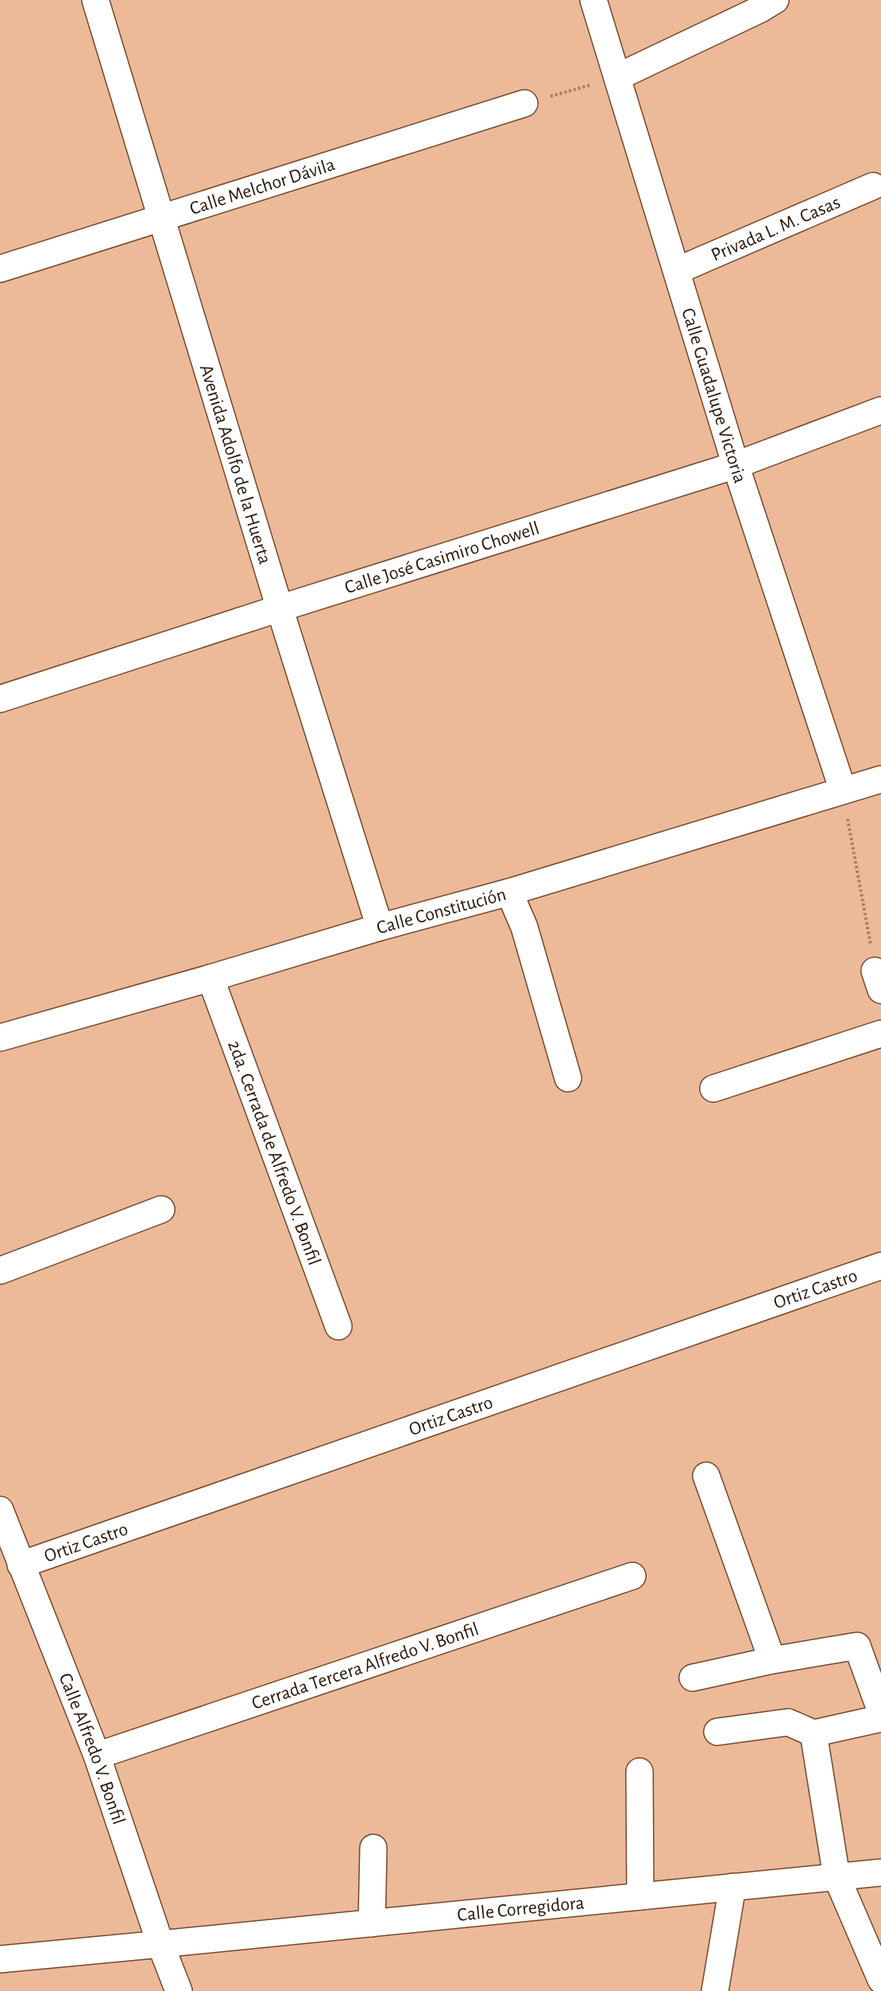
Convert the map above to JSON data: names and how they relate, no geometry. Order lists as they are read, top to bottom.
{
  "streets": {
    "street": [
      "Calle Melchor Dávila",
      "Privada L. M. Casas",
      "Calle Guadalupe Victoria",
      "Avenida Adolfo de la Huerta",
      "Calle José Casimiro Chowell",
      "Calle Constitución",
      "2da. Cerrada de Alfredo V. Bonfil",
      "Ortiz Castro",
      "Cerrada Tercera Alfredo V. Bonfil",
      "Calle Alfredo V. Bonfil",
      "Calle Corregidora"
    ]
  },
  "crossings": [
    ["Calle Melchor Dávila", "Avenida Adolfo de la Huerta"],
    ["Privada L. M. Casas", "Calle Guadalupe Victoria"],
    ["Calle Guadalupe Victoria", "Calle José Casimiro Chowell"],
    ["Calle Guadalupe Victoria", "Calle Constitución"],
    ["Avenida Adolfo de la Huerta", "Calle José Casimiro Chowell"],
    ["Avenida Adolfo de la Huerta", "Calle Constitución"],
    ["Calle Constitución", "2da. Cerrada de Alfredo V. Bonfil"],
    ["Ortiz Castro", "Calle Alfredo V. Bonfil"],
    ["Cerrada Tercera Alfredo V. Bonfil", "Calle Alfredo V. Bonfil"],
    ["Calle Alfredo V. Bonfil", "Calle Corregidora"]
  ]
}
